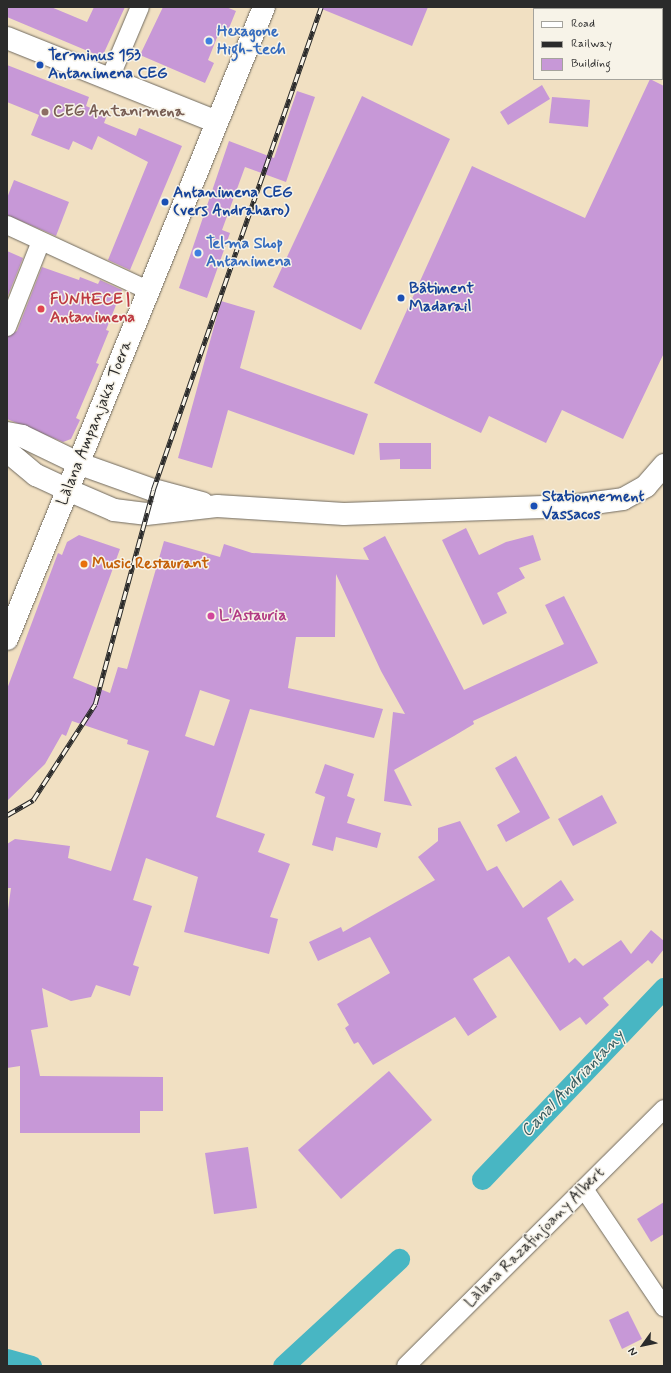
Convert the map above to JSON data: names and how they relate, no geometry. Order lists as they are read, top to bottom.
{
  "streets": {
    "main road": ["Làlana Ampanjaka Toera"],
    "street": ["Làlana Razafinjoany Albert"]
  },
  "water": ["Canal Andriantany"],
  "places": [
    "Hexagone High-tech",
    "Terminus 153 Antanimena CEG",
    "CEG Antanimena",
    "Antanimena CEG (vers Andraharo)",
    "Telma Shop Antanimena",
    "Bâtiment Madarail",
    "FUNHECE | Antanimena",
    "Stationnement Vassacos",
    "Music Restaurant",
    "L'Astauria"
  ],
  "legend": ["Road", "Railway", "Building"],
  "north": "bottom left"
}
